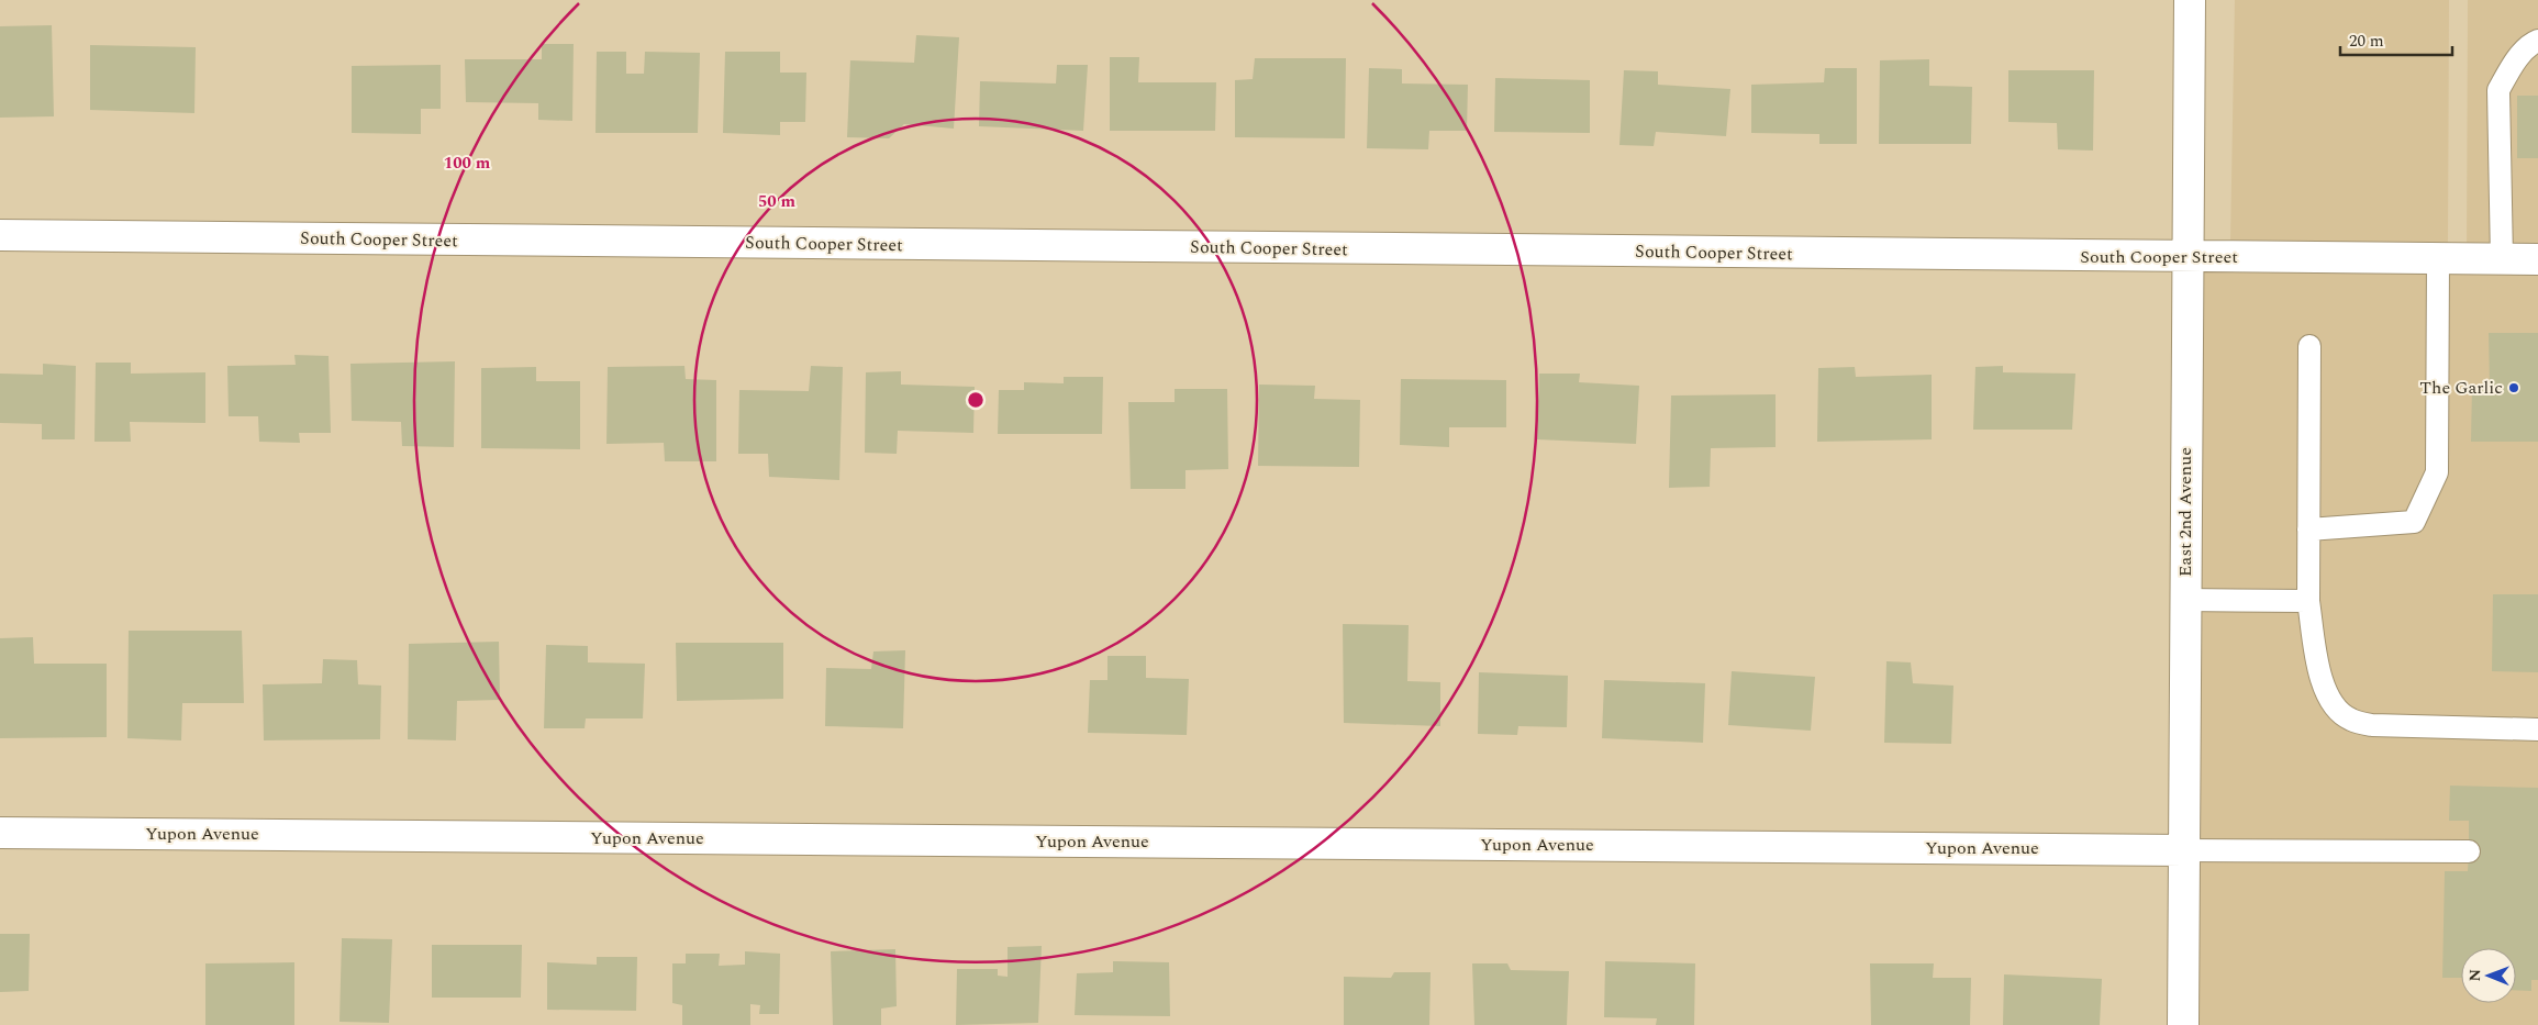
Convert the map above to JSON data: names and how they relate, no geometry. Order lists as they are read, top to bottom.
{
  "streets": {
    "street": ["South Cooper Street", "East 2nd Avenue", "Yupon Avenue"]
  },
  "crossings": [
    ["South Cooper Street", "East 2nd Avenue"],
    ["East 2nd Avenue", "Yupon Avenue"]
  ],
  "places": ["The Garlic"],
  "scale_bar": "20 m",
  "north": "left",
  "rings": ["100 m", "50 m"]
}
